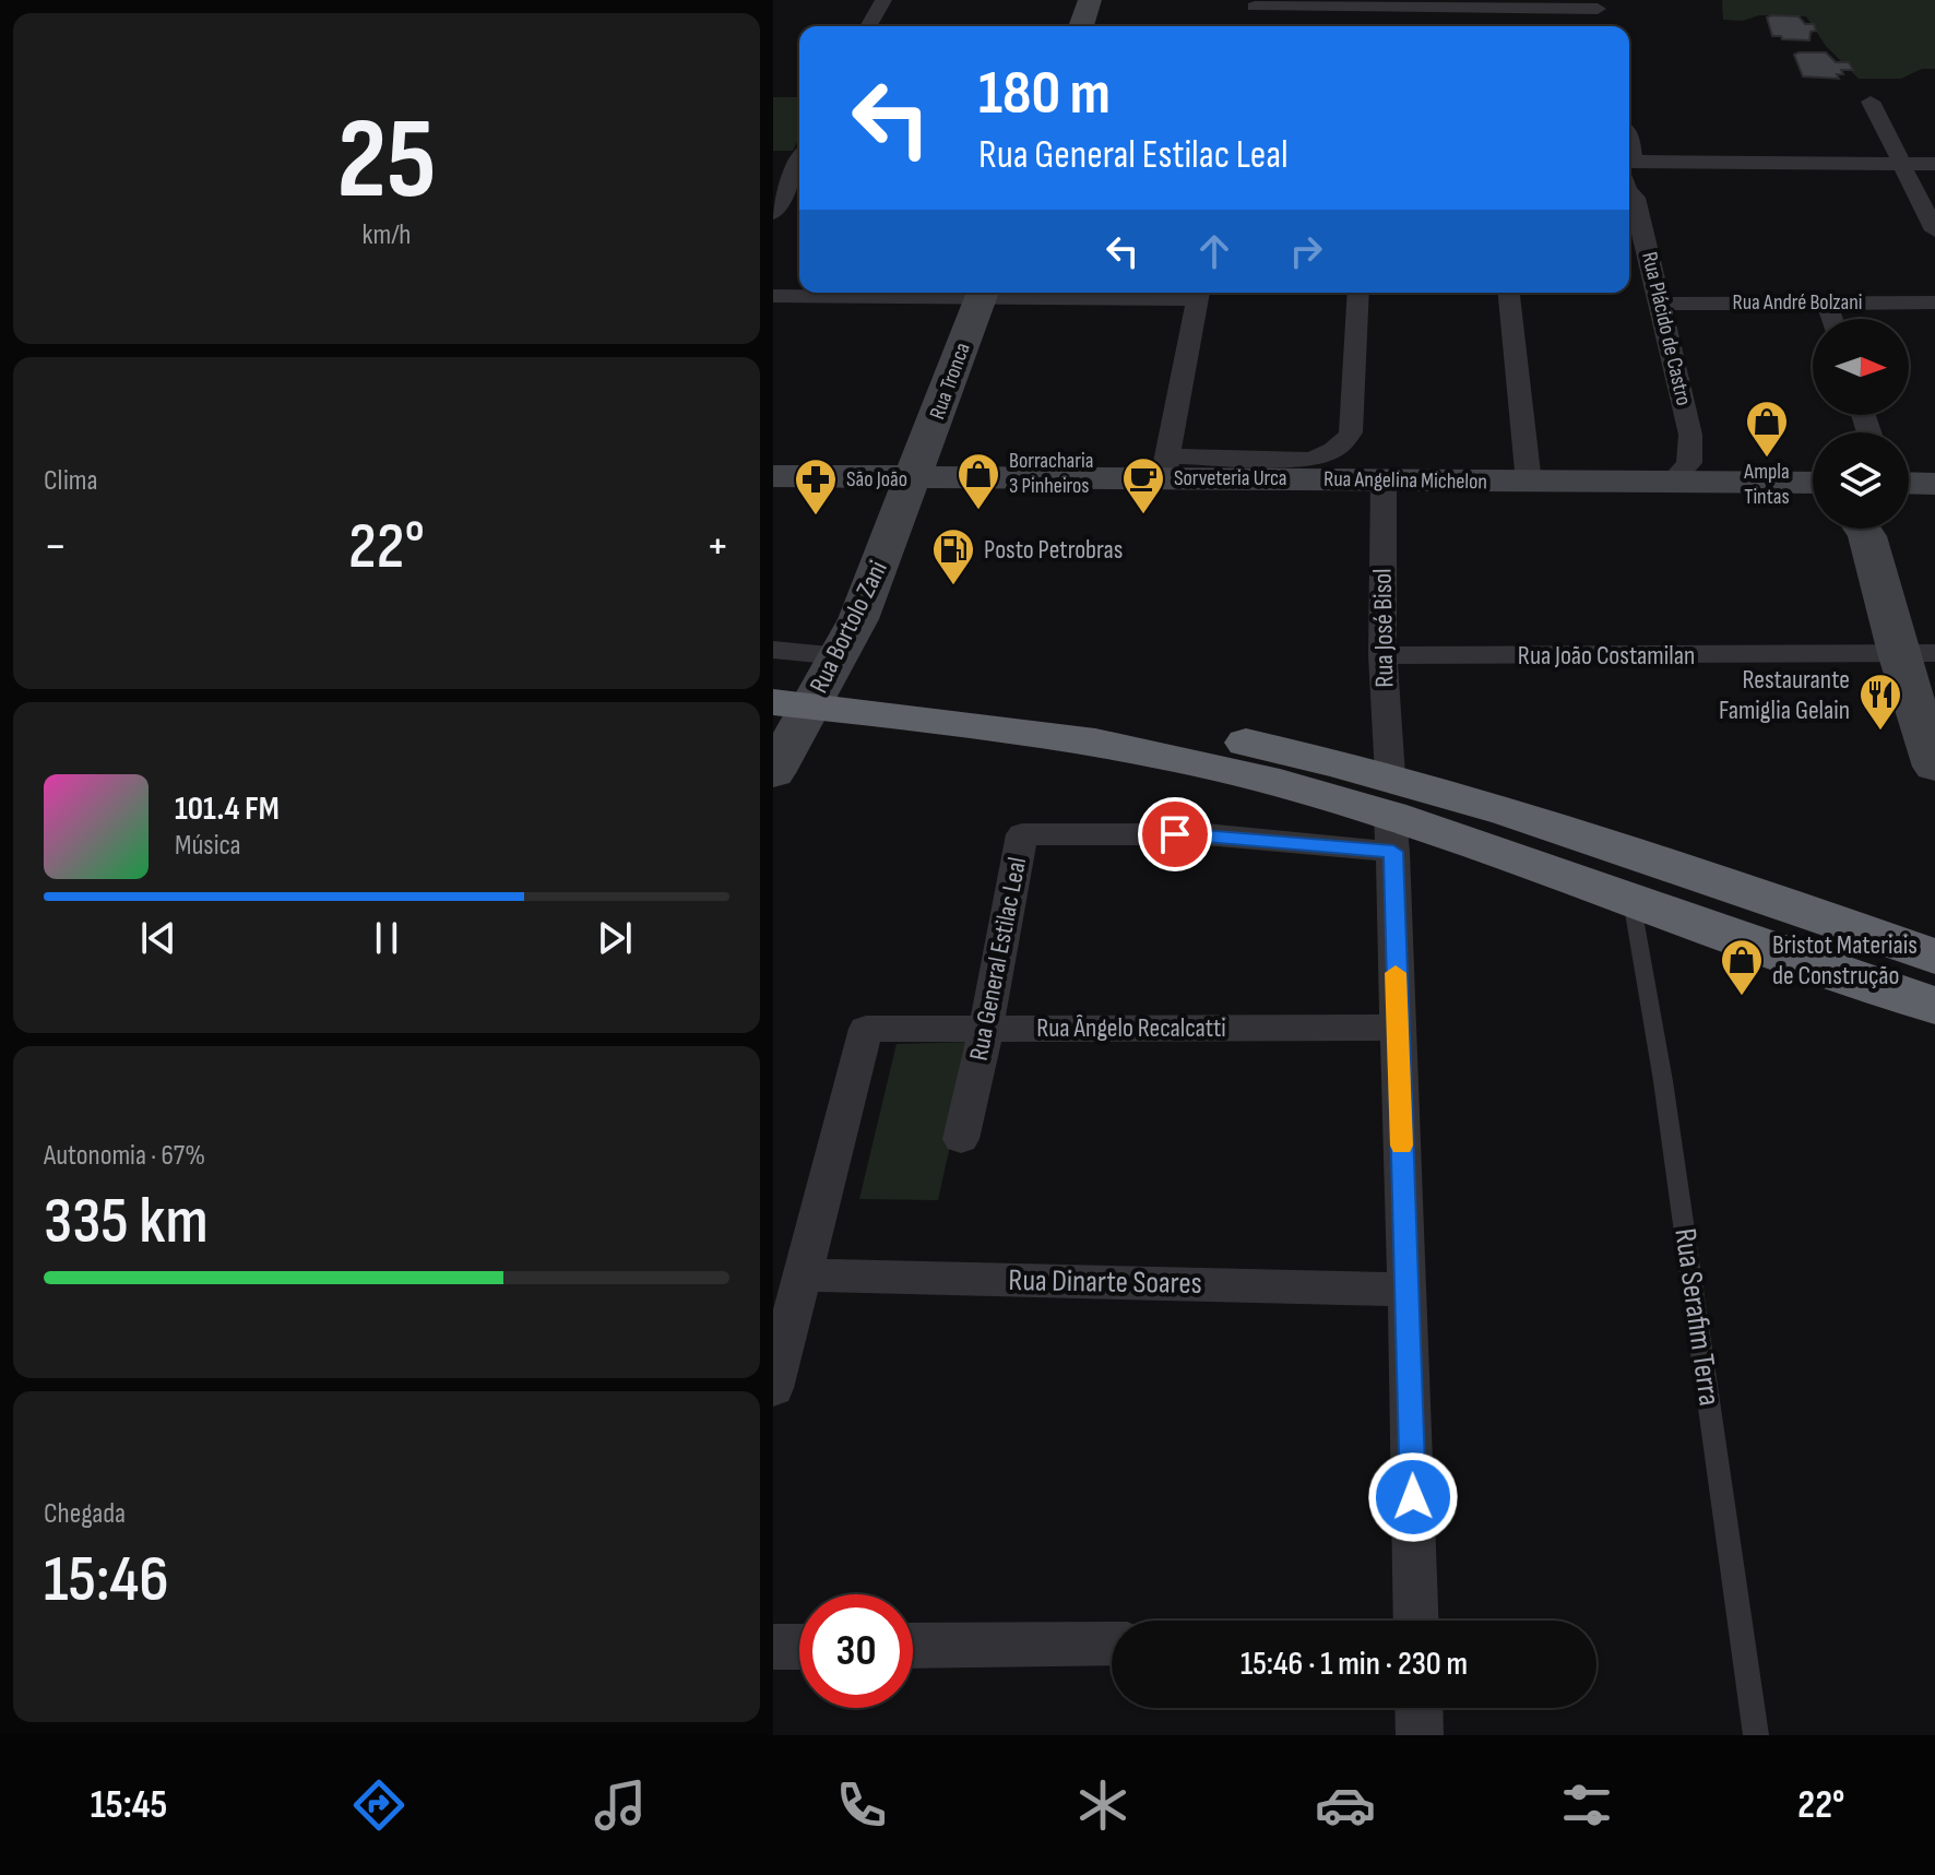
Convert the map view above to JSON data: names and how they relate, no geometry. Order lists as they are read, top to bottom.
{
  "streets": {
    "main road": ["Rua Tronca", "Rua Angelina Michelon", "Rua Bortolo Zani"],
    "street": [
      "Rua André Bolzani",
      "Rua Plácido de Castro",
      "Rua José Bisol",
      "Rua João Costamilan",
      "Rua General Estilac Leal",
      "Rua Ângelo Recalcatti",
      "Rua Dinarte Soares"
    ],
    "lane": ["Rua Serafim Terra"]
  },
  "crossings": [
    ["Rua André Bolzani", "Rua Plácido de Castro"],
    ["Rua Plácido de Castro", "Rua Angelina Michelon"],
    ["Rua Tronca", "Rua Angelina Michelon"],
    ["Rua Tronca", "Rua Bortolo Zani"],
    ["Rua Angelina Michelon", "Rua Bortolo Zani"],
    ["Rua Angelina Michelon", "Rua José Bisol"],
    ["Rua José Bisol", "Rua João Costamilan"],
    ["Rua José Bisol", "Rua General Estilac Leal"],
    ["Rua José Bisol", "Rua Ângelo Recalcatti"],
    ["Rua José Bisol", "Rua Dinarte Soares"],
    ["Rua General Estilac Leal", "Rua Ângelo Recalcatti"],
    ["Rua Ângelo Recalcatti", "Rua Dinarte Soares"]
  ],
  "places": {
    "shop": ["Ampla Tintas", "Borracharia 3 Pinheiros", "Bristot Materiais de Construção"],
    "cafe": ["Sorveteria Urca"],
    "pharmacy": ["São João"],
    "fuel station": ["Posto Petrobras"],
    "restaurant": ["Restaurante Famiglia Gelain"]
  },
  "north": "right",
  "page": {
    "tile": [
      ["25", "km/h"],
      "Clima",
      ["Autonomia · 67%", "335 km"],
      ["Chegada", "15:46"]
    ],
    "turn": ["180 m", "Rua General Estilac Leal"],
    "heat": ["−", "22°", "+"],
    "song": ["101.4 FM", "Música"],
    "limit": "30",
    "trip": "15:46 · 1 min · 230 m",
    "tabs": ["15:45", "22°"]
  }
}
